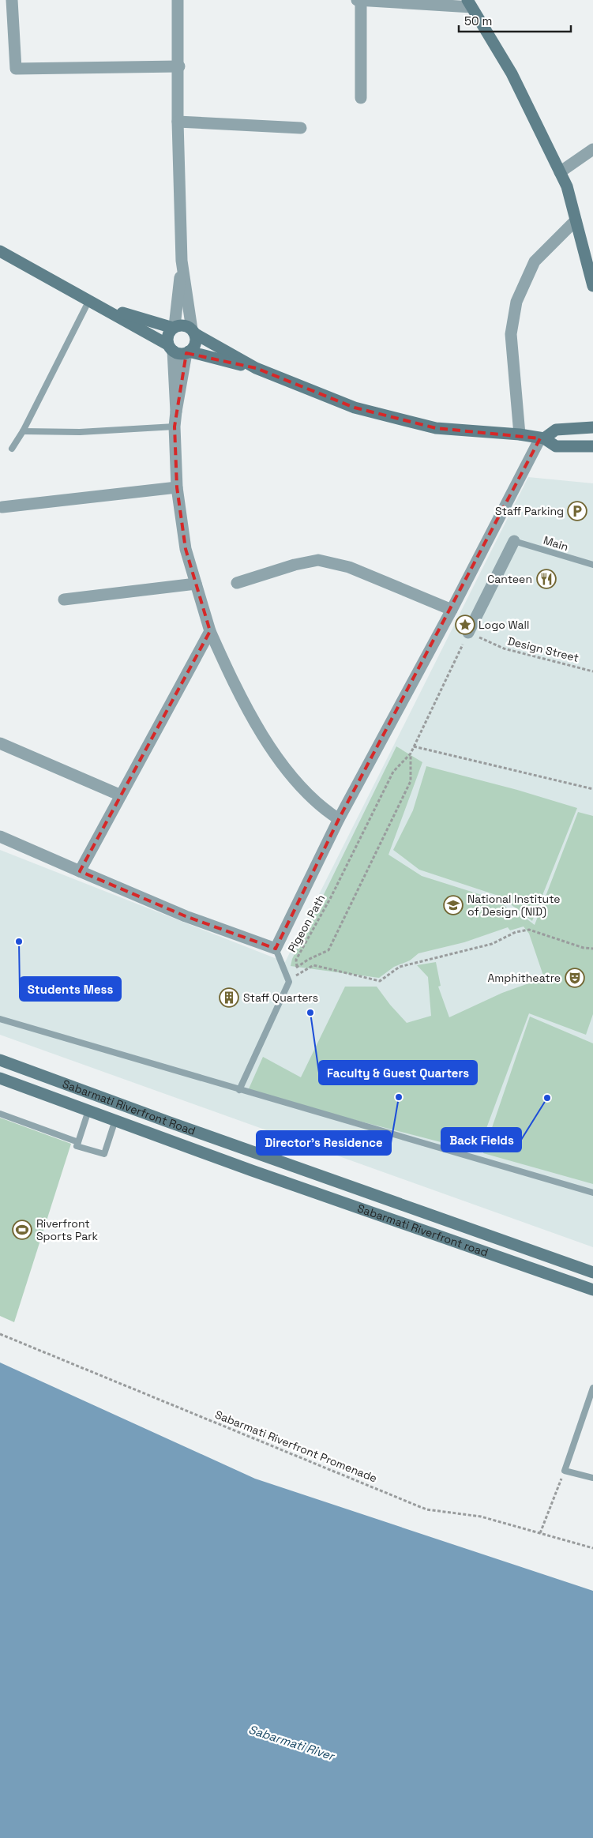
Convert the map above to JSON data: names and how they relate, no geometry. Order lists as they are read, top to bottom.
{
  "streets": {
    "street": ["Sabarmati Riverfront Road", "Sabarmati Riverfront road"],
    "lane": ["Main"],
    "path": ["Design Street", "Pigeon Path", "Sabarmati Riverfront Promenade"]
  },
  "crossings": [
    ["Design Street", "Pigeon Path"],
    ["Sabarmati Riverfront Road", "Sabarmati Riverfront road"]
  ],
  "water": ["Sabarmati River"],
  "places": {
    "parking": ["Staff Parking"],
    "restaurant": ["Canteen"],
    "place": ["Logo Wall"],
    "school or university": ["National Institute of Design (NID)"],
    "other": [
      "Students Mess",
      "Faculty & Guest Quarters",
      "Director's Residence",
      "Back Fields"
    ],
    "theatre": ["Amphitheatre"],
    "building": ["Staff Quarters"],
    "sports": ["Riverfront Sports Park"]
  },
  "scale_bar": "50 m"
}
